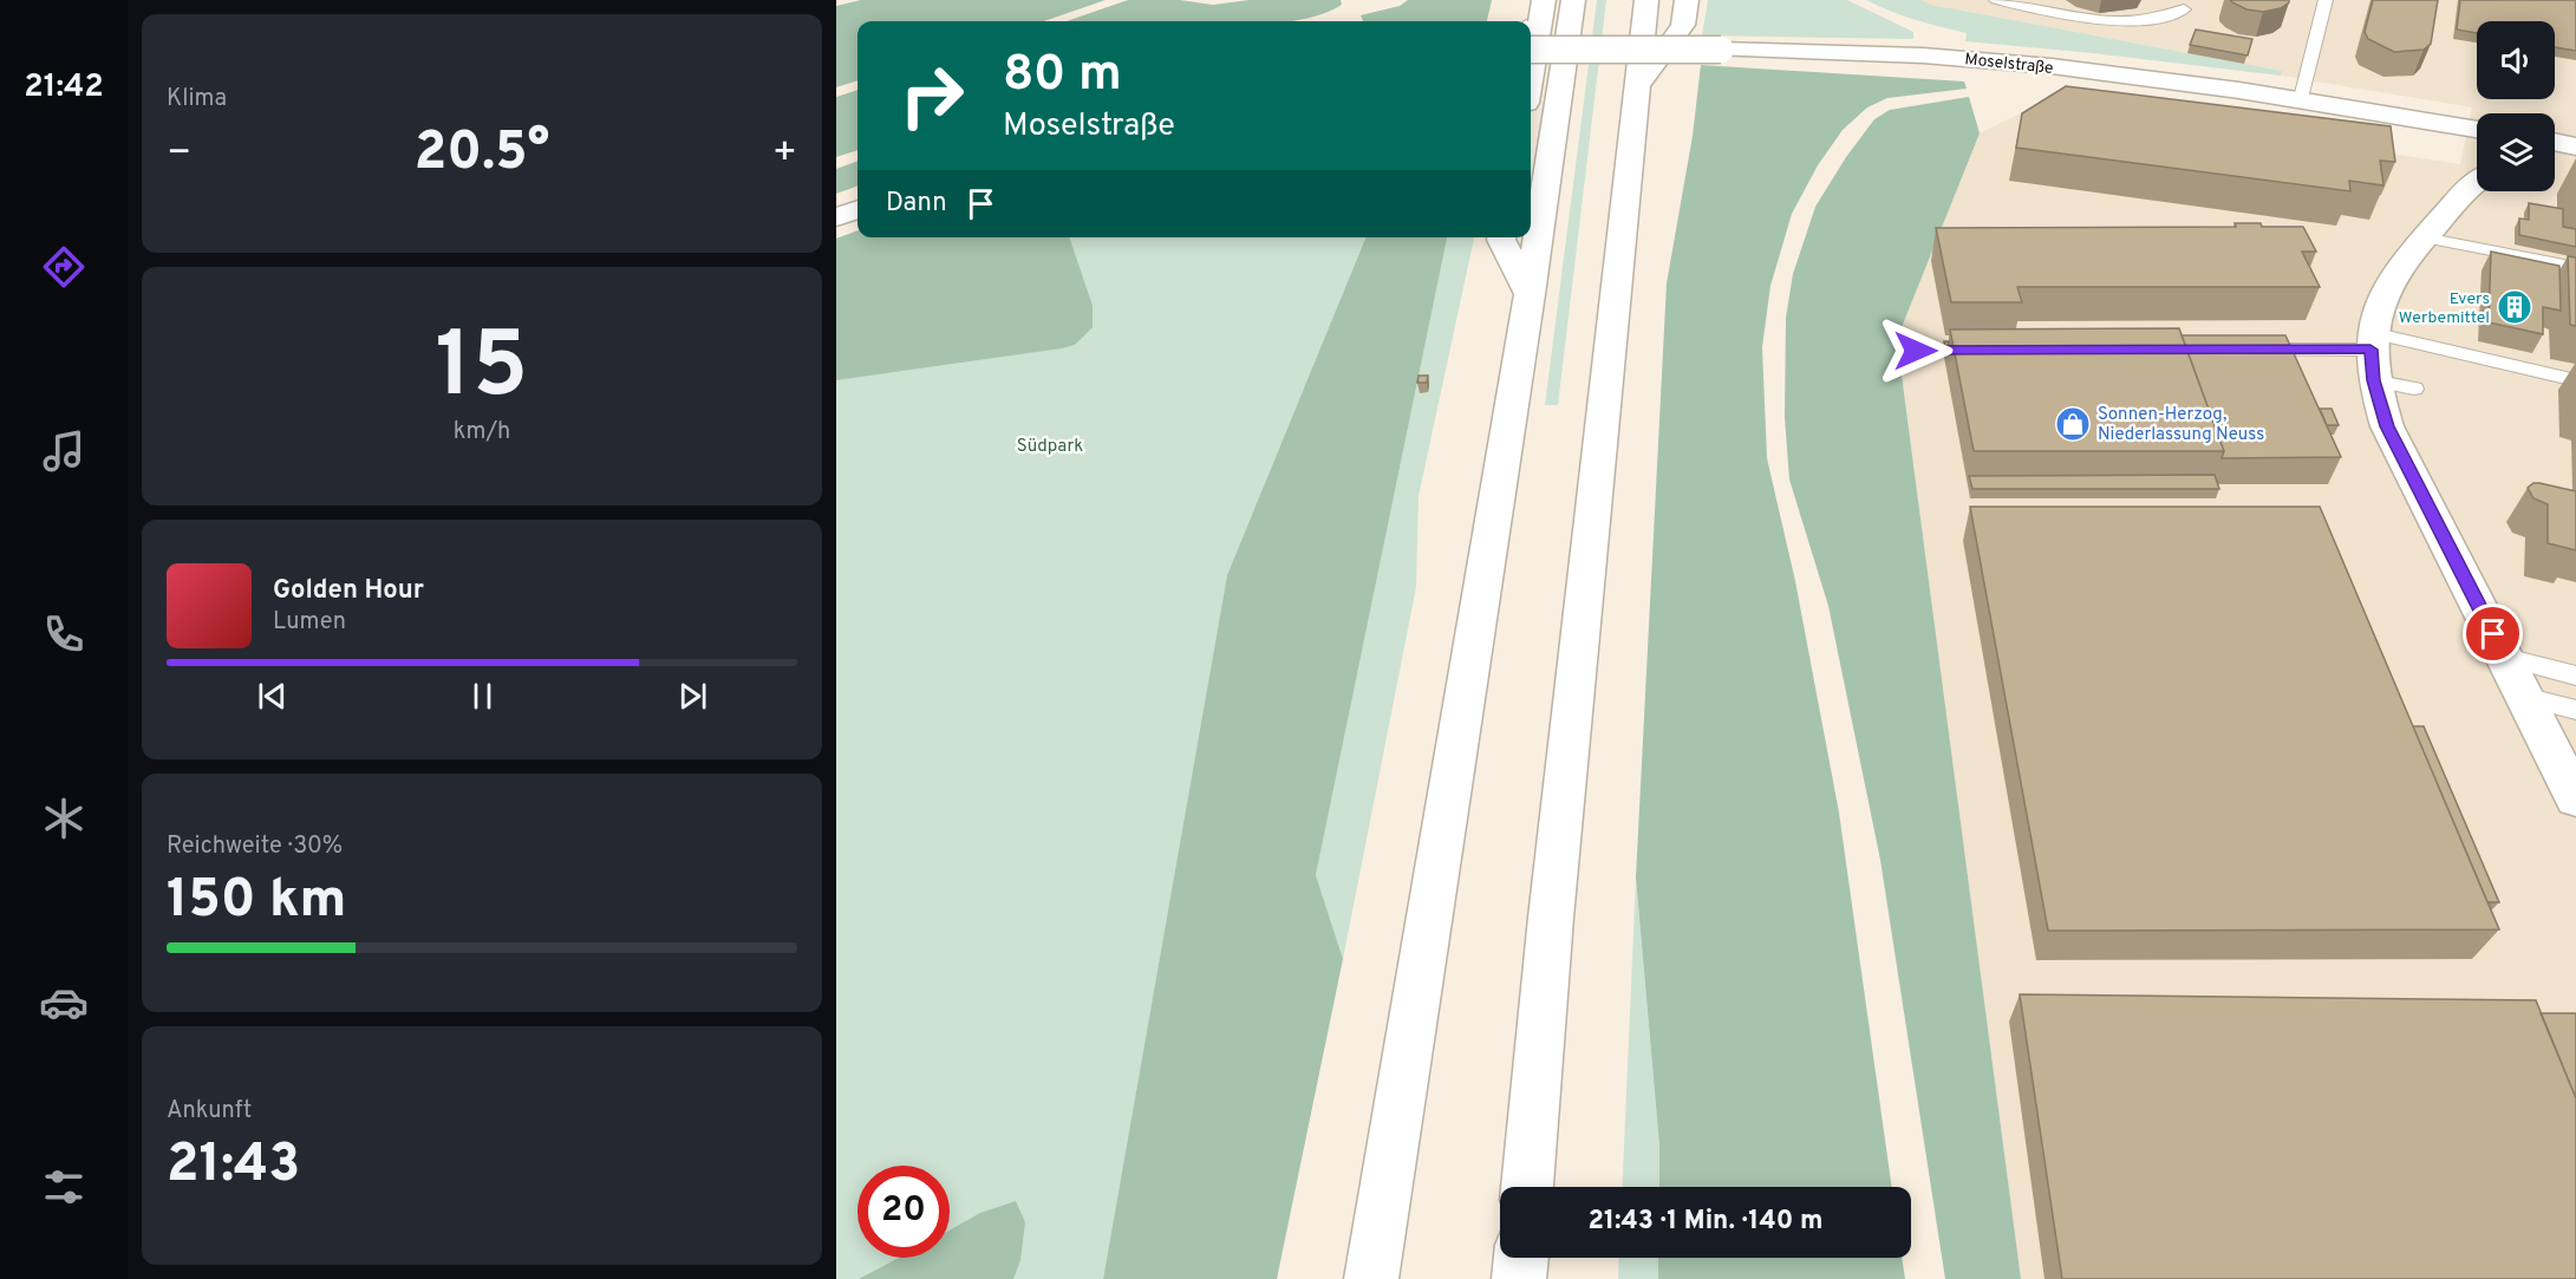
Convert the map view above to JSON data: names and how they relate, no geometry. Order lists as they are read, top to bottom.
{
  "streets": {
    "main road": ["Moselstraße"]
  },
  "parks": ["Südpark"],
  "places": {
    "building": ["Evers Werbemittel"],
    "shop": ["Sonnen-Herzog, Niederlassung Neuss"]
  },
  "page": {
    "tabs": "21:42",
    "tile": [
      "Klima",
      ["15", "km/h"],
      ["Reichweite · 30%", "150 km"],
      ["Ankunft", "21:43"]
    ],
    "turn": ["80 m", "Moselstraße"],
    "heat": ["−", "20.5°", "+"],
    "then": "Dann",
    "song": ["Golden Hour", "Lumen"],
    "limit": "20",
    "trip": "21:43 · 1 Min. · 140 m"
  }
}
